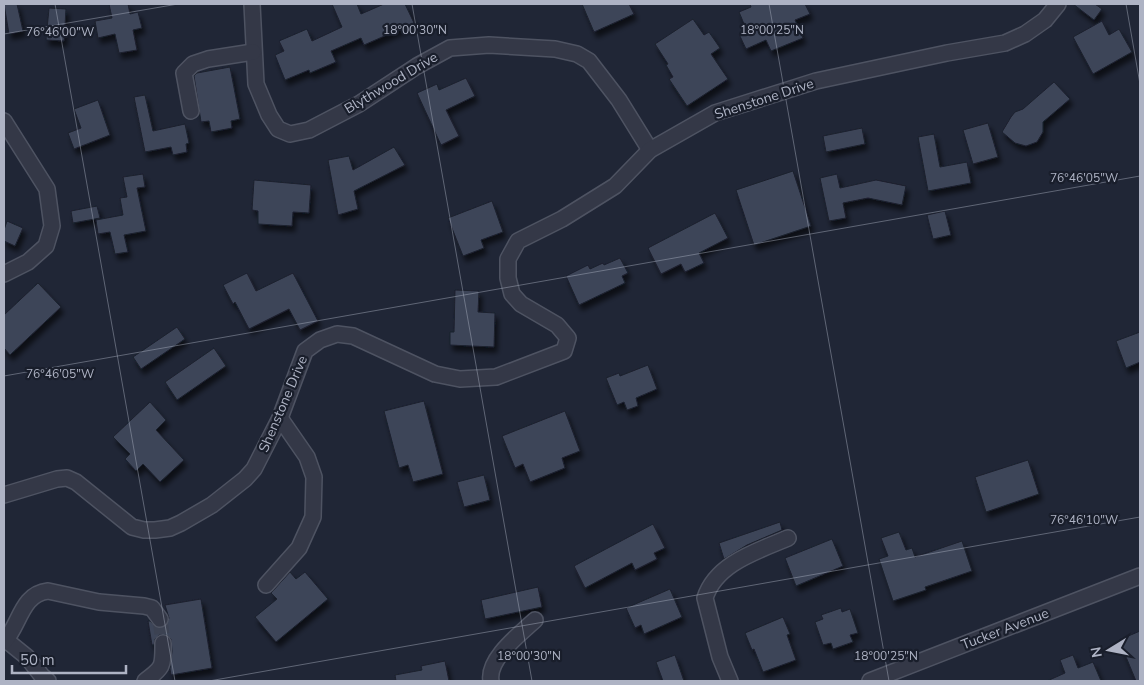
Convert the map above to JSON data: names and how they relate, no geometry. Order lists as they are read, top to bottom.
{
  "streets": {
    "street": ["Blythwood Drive", "Shenstone Drive", "Tucker Avenue"]
  },
  "crossings": [
    ["Blythwood Drive", "Shenstone Drive"]
  ],
  "scale_bar": "50 m",
  "north": "left",
  "coordinates": [
    "18°00'30\"N",
    "18°00'25\"N",
    "76°46'00\"W",
    "76°46'05\"W",
    "76°46'10\"W"
  ]
}
